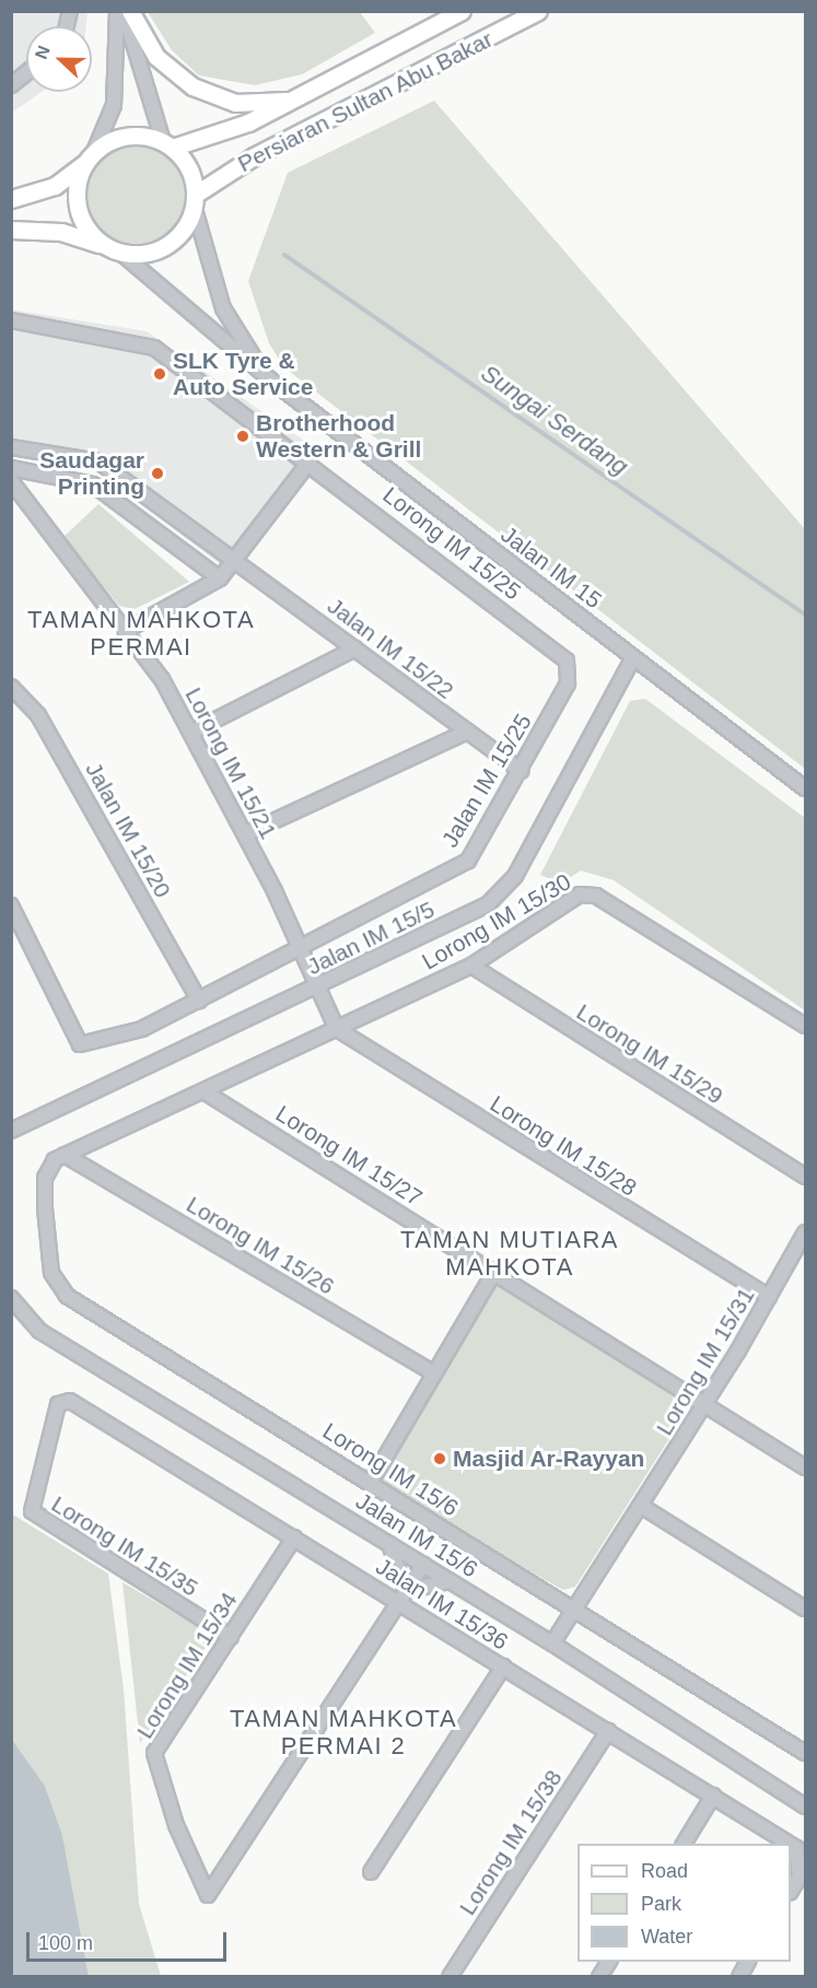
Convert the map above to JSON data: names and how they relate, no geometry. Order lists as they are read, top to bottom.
{
  "streets": {
    "main road": ["Persiaran Sultan Abu Bakar"],
    "street": [
      "Lorong IM 15/25",
      "Jalan IM 15",
      "Jalan IM 15/22",
      "Lorong IM 15/21",
      "Jalan IM 15/25",
      "Jalan IM 15/20",
      "Lorong IM 15/30",
      "Jalan IM 15/5",
      "Lorong IM 15/29",
      "Lorong IM 15/28",
      "Lorong IM 15/27",
      "Lorong IM 15/26",
      "Lorong IM 15/31",
      "Lorong IM 15/6",
      "Jalan IM 15/6",
      "Lorong IM 15/35",
      "Jalan IM 15/36",
      "Lorong IM 15/34",
      "Lorong IM 15/38"
    ]
  },
  "crossings": [
    ["Persiaran Sultan Abu Bakar", "Jalan IM 15"],
    ["Lorong IM 15/25", "Jalan IM 15/25"],
    ["Jalan IM 15", "Jalan IM 15/5"],
    ["Jalan IM 15/22", "Jalan IM 15/25"],
    ["Lorong IM 15/21", "Jalan IM 15/25"],
    ["Lorong IM 15/21", "Lorong IM 15/30"],
    ["Lorong IM 15/21", "Jalan IM 15/5"],
    ["Lorong IM 15/21", "Lorong IM 15/28"],
    ["Jalan IM 15/25", "Jalan IM 15/20"],
    ["Lorong IM 15/30", "Lorong IM 15/29"],
    ["Lorong IM 15/30", "Lorong IM 15/28"],
    ["Lorong IM 15/30", "Lorong IM 15/27"],
    ["Lorong IM 15/30", "Lorong IM 15/26"],
    ["Lorong IM 15/30", "Lorong IM 15/6"],
    ["Lorong IM 15/28", "Lorong IM 15/31"],
    ["Lorong IM 15/27", "Lorong IM 15/31"],
    ["Lorong IM 15/31", "Lorong IM 15/6"],
    ["Lorong IM 15/31", "Jalan IM 15/6"],
    ["Lorong IM 15/35", "Jalan IM 15/36"],
    ["Lorong IM 15/35", "Lorong IM 15/34"],
    ["Jalan IM 15/36", "Lorong IM 15/34"],
    ["Jalan IM 15/36", "Lorong IM 15/38"]
  ],
  "districts": ["TAMAN MAHKOTA PERMAI", "TAMAN MUTIARA MAHKOTA", "TAMAN MAHKOTA PERMAI 2"],
  "water": ["Sungai Serdang"],
  "places": [
    "SLK Tyre & Auto Service",
    "Brotherhood Western & Grill",
    "Saudagar Printing",
    "Masjid Ar-Rayyan"
  ],
  "legend": ["Road", "Park", "Water"],
  "scale_bar": "100 m",
  "north": "left"
}
